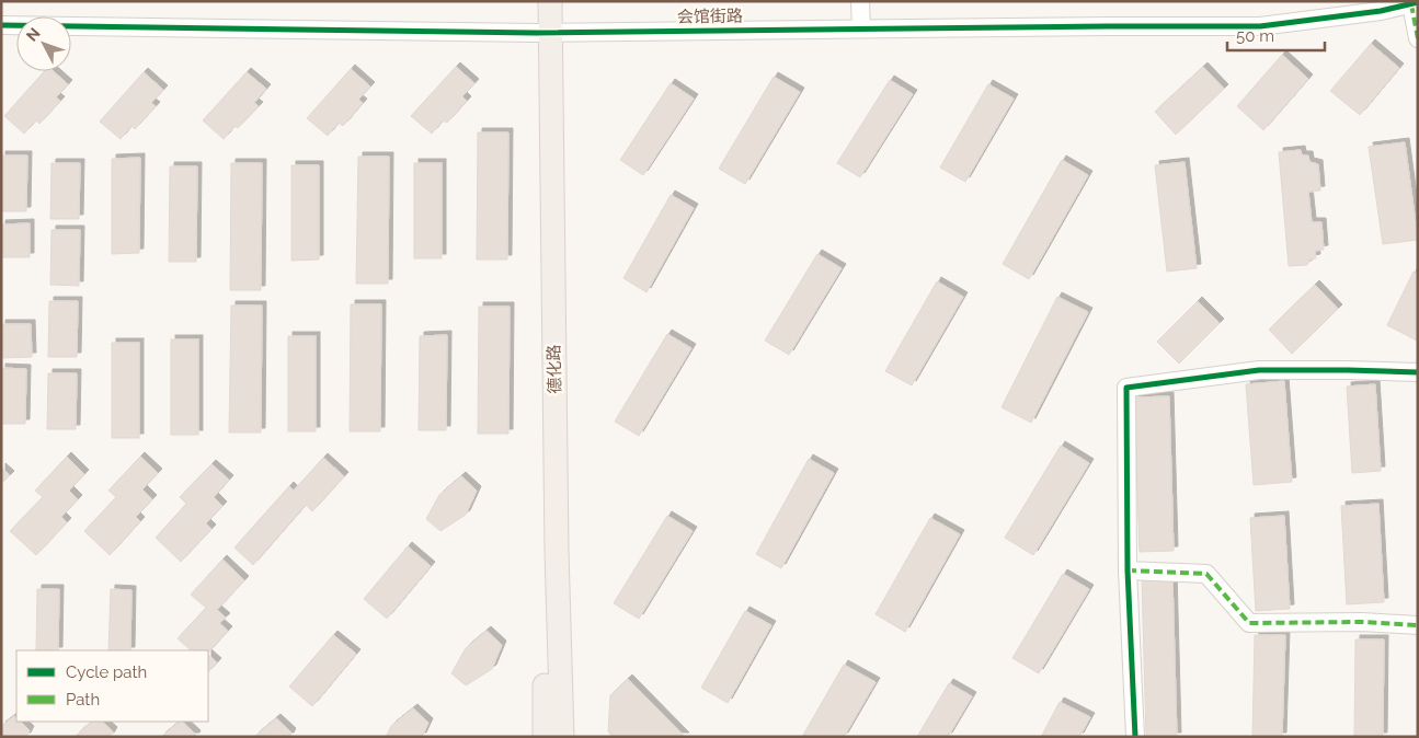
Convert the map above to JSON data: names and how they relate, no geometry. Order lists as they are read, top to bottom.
{
  "streets": {
    "main road": ["德化路"],
    "street": ["会馆街路"]
  },
  "crossings": [
    ["会馆街路", "德化路"]
  ],
  "legend": ["Cycle path", "Path"],
  "scale_bar": "50 m",
  "north": "top left"
}
